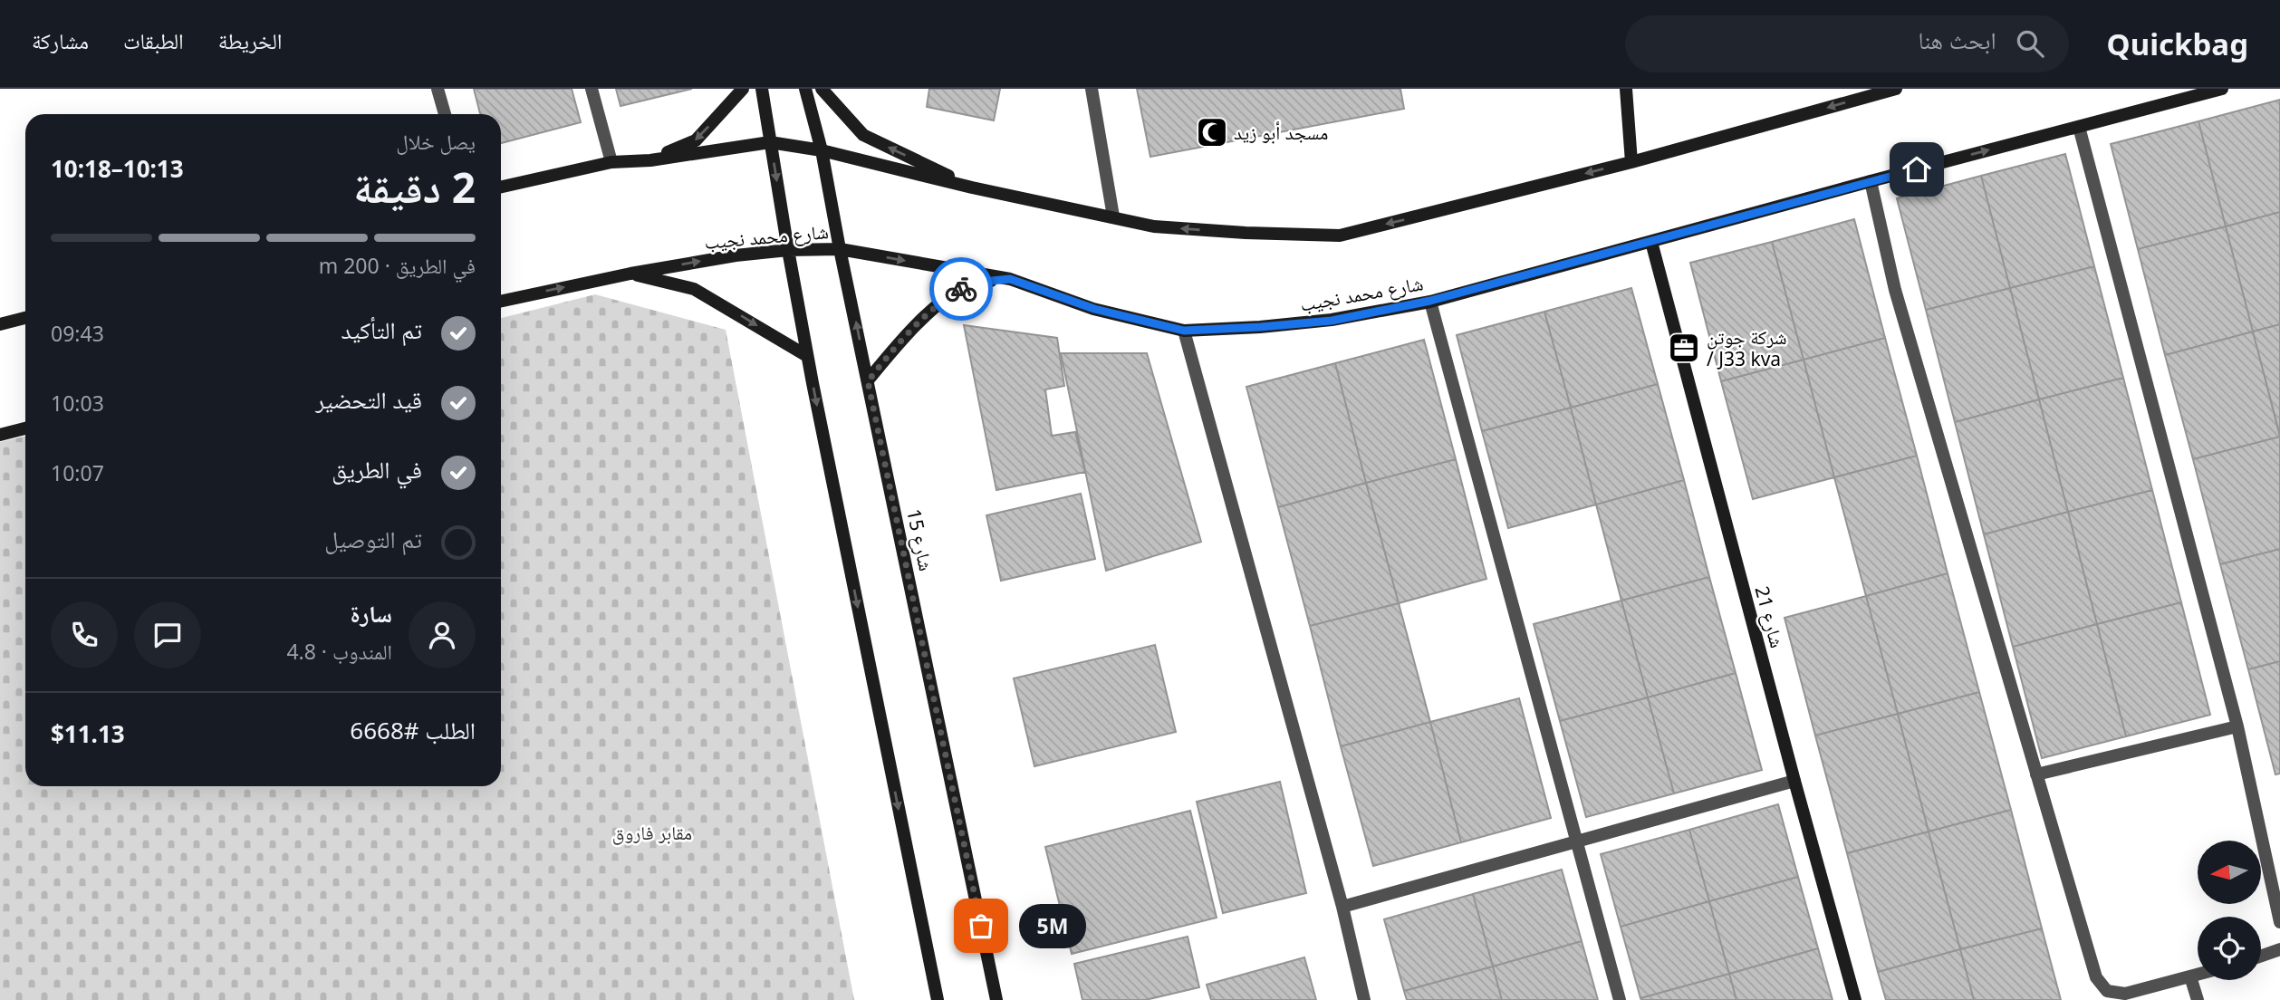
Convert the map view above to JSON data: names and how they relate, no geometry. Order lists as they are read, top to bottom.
{
  "streets": {
    "main road": ["شارع محمد نجيب", "شارع 15", "شارع 21"]
  },
  "crossings": [
    ["شارع محمد نجيب", "شارع 15"],
    ["شارع محمد نجيب", "شارع 21"]
  ],
  "parks": ["مقابر فاروق"],
  "places": {
    "mosque": ["مسجد أبو زيد"],
    "office": ["شركة جوتن / J33 kva"],
    "other": ["5M"]
  },
  "north": "left",
  "page": {
    "header": "Quickbag",
    "search": "ابحث هنا",
    "nav": ["الخريطة", "الطبقات", "مشاركة"],
    "heading": ["2 دقيقة", "يصل خلال", "10:13–10:18"],
    "panel": [
      "سارة",
      "المندوب · 4.8",
      "الطلب #6668",
      "$11.13"
    ],
    "bar": "في الطريق · 200 m",
    "list": [
      ["تم التأكيد", "09:43"],
      ["قيد التحضير", "10:03"],
      ["في الطريق", "10:07"],
      "تم التوصيل"
    ],
    "bubble": "5M"
  }
}
